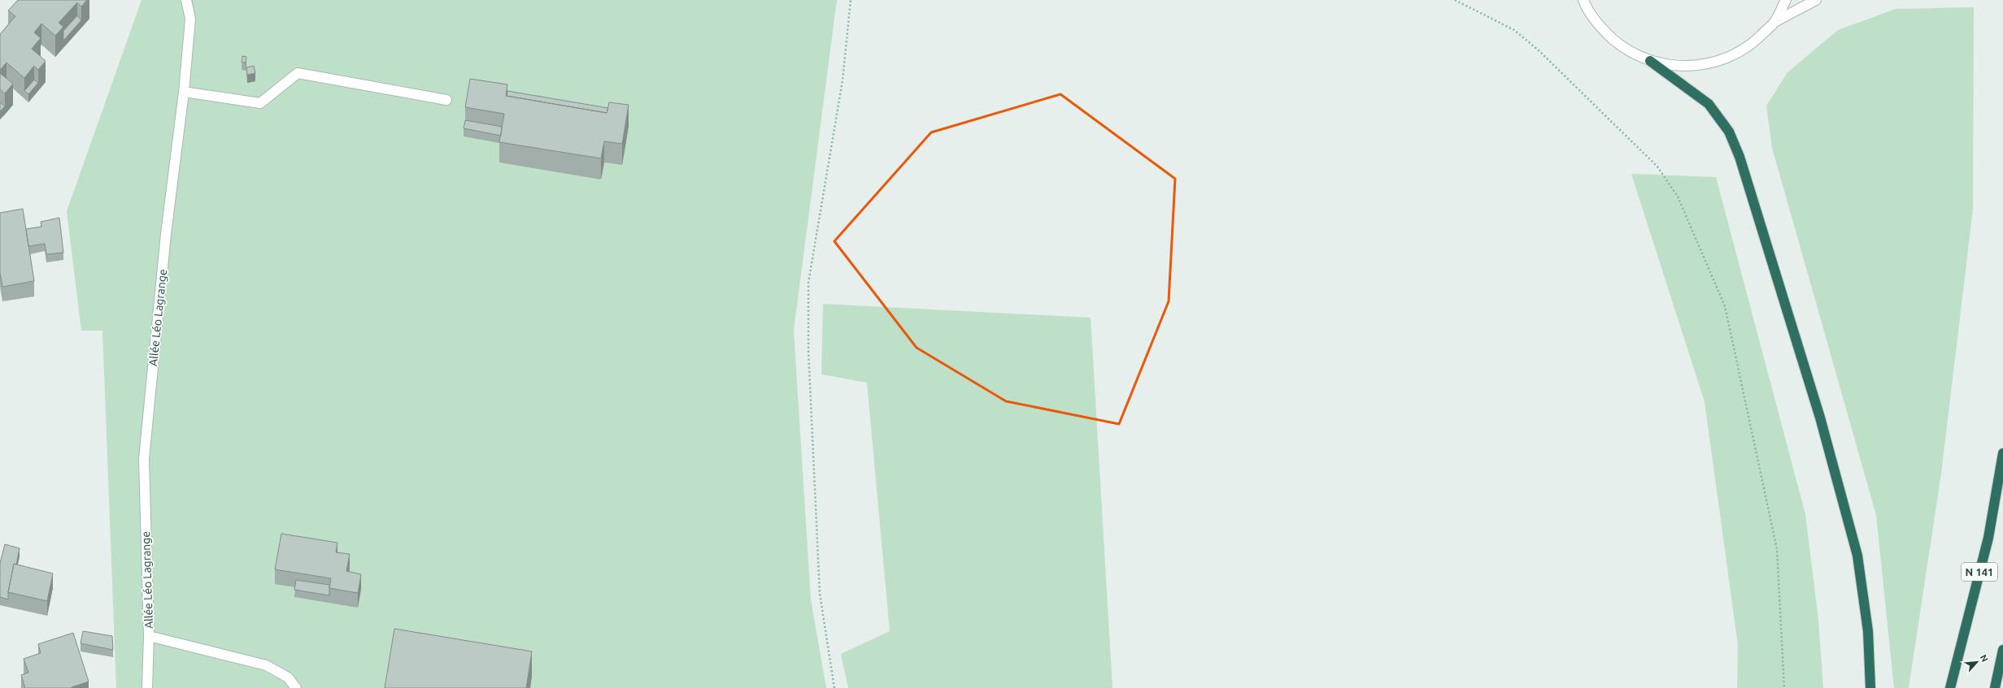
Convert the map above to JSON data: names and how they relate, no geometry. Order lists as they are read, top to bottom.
{
  "streets": {
    "highway": ["N 141"],
    "street": ["Allée Léo Lagrange"]
  },
  "north": "top right"
}
